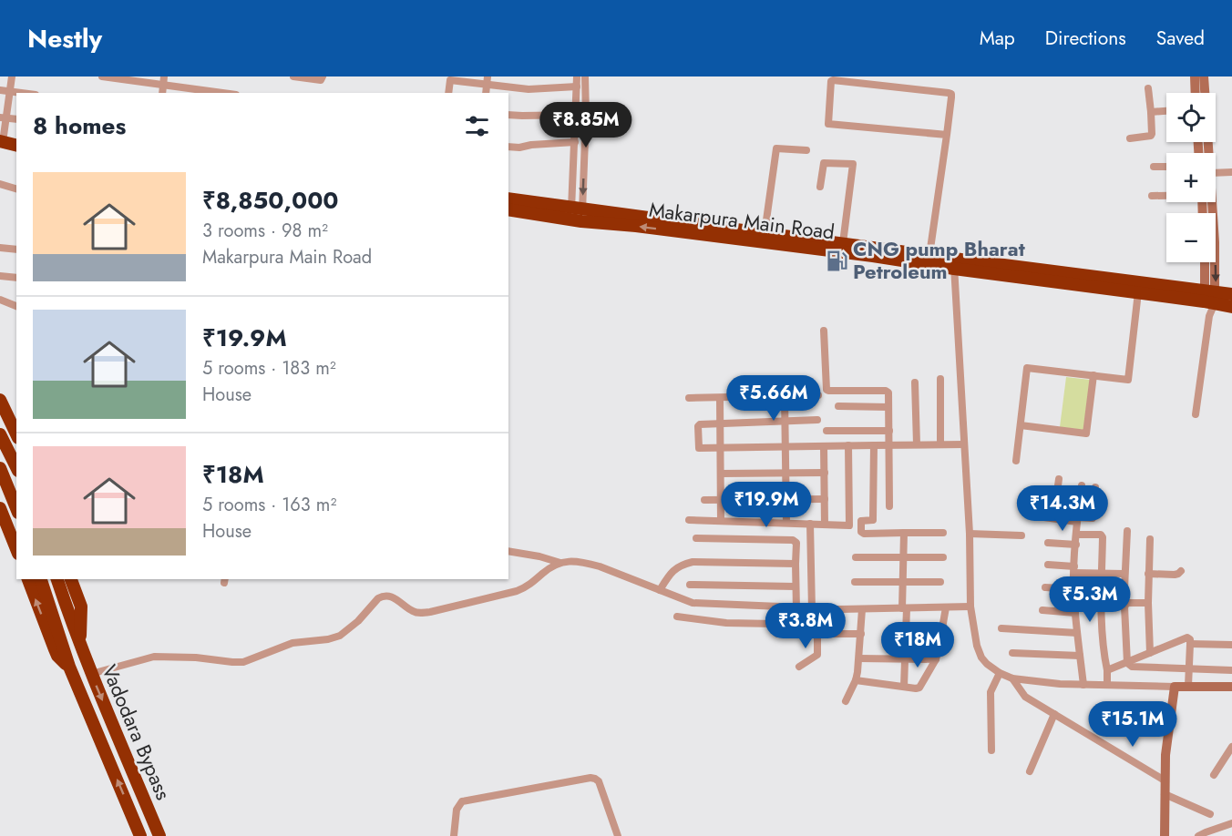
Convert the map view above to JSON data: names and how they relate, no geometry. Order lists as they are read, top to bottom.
{
  "streets": {
    "highway": ["Makarpura Main Road", "Vadodara Bypass"]
  },
  "places": {
    "fuel station": ["CNG pump Bharat Petroleum"]
  },
  "page": {
    "header": "Nestly",
    "nav": ["Map", "Directions", "Saved"],
    "map_buttons": ["+", "−"],
    "heading": "8 homes",
    "price": [
      "₹8.85M",
      "₹5.66M",
      "₹19.9M",
      "₹14.3M",
      "₹5.3M",
      "₹3.8M",
      "₹18M",
      "₹15.1M"
    ],
    "list": [
      {
        "name": "₹8,850,000",
        "note": "3 rooms · 98 m² · Makarpura Main Road"
      },
      {
        "name": "₹19.9M",
        "note": "5 rooms · 183 m² · House"
      },
      {
        "name": "₹18M",
        "note": "5 rooms · 163 m² · House"
      }
    ]
  }
}
